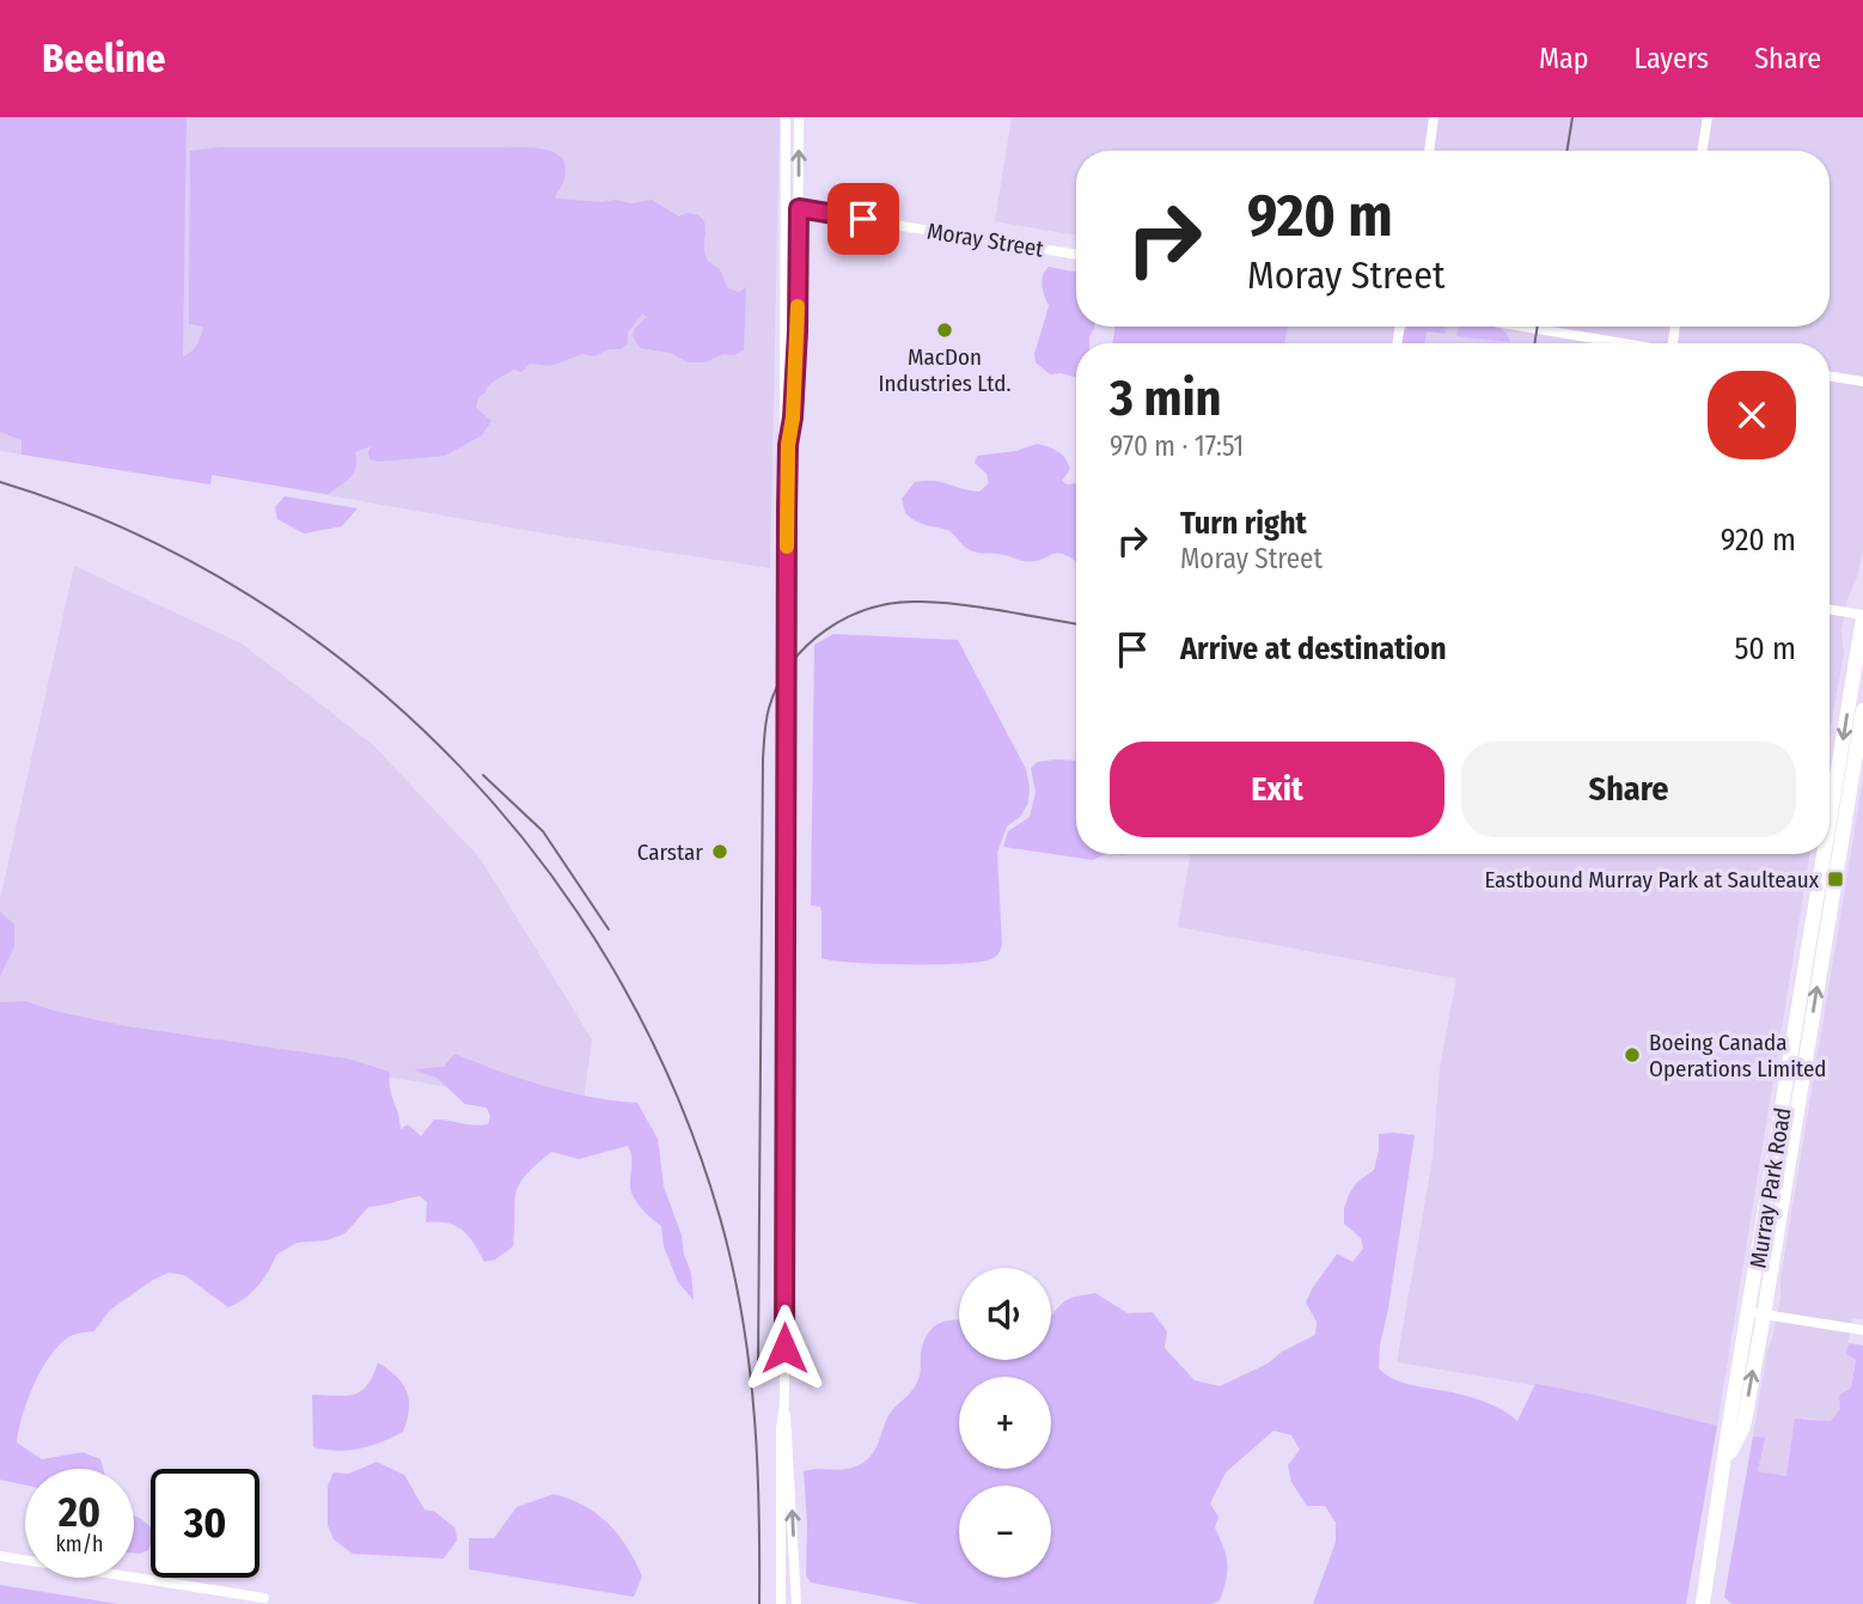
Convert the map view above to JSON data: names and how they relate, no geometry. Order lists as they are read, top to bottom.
{
  "streets": {
    "street": ["Moray Street", "Murray Park Road"]
  },
  "places": {
    "other": ["MacDon Industries Ltd.", "Carstar", "Boeing Canada Operations Limited"],
    "transit": ["Eastbound Murray Park at Saulteaux"]
  },
  "page": {
    "header": "Beeline",
    "nav": ["Map", "Layers", "Share"],
    "turn": ["920 m", "Moray Street"],
    "heading": ["3 min", "970 m · 17:51"],
    "list": [
      {
        "name": "Turn right",
        "note": "Moray Street",
        "value": "920 m"
      },
      {
        "name": "Arrive at destination",
        "value": "50 m"
      }
    ],
    "buttons": ["Exit", "Share"],
    "map_buttons": ["+", "−"],
    "speed": "20 km/h",
    "limit": "30"
  }
}
